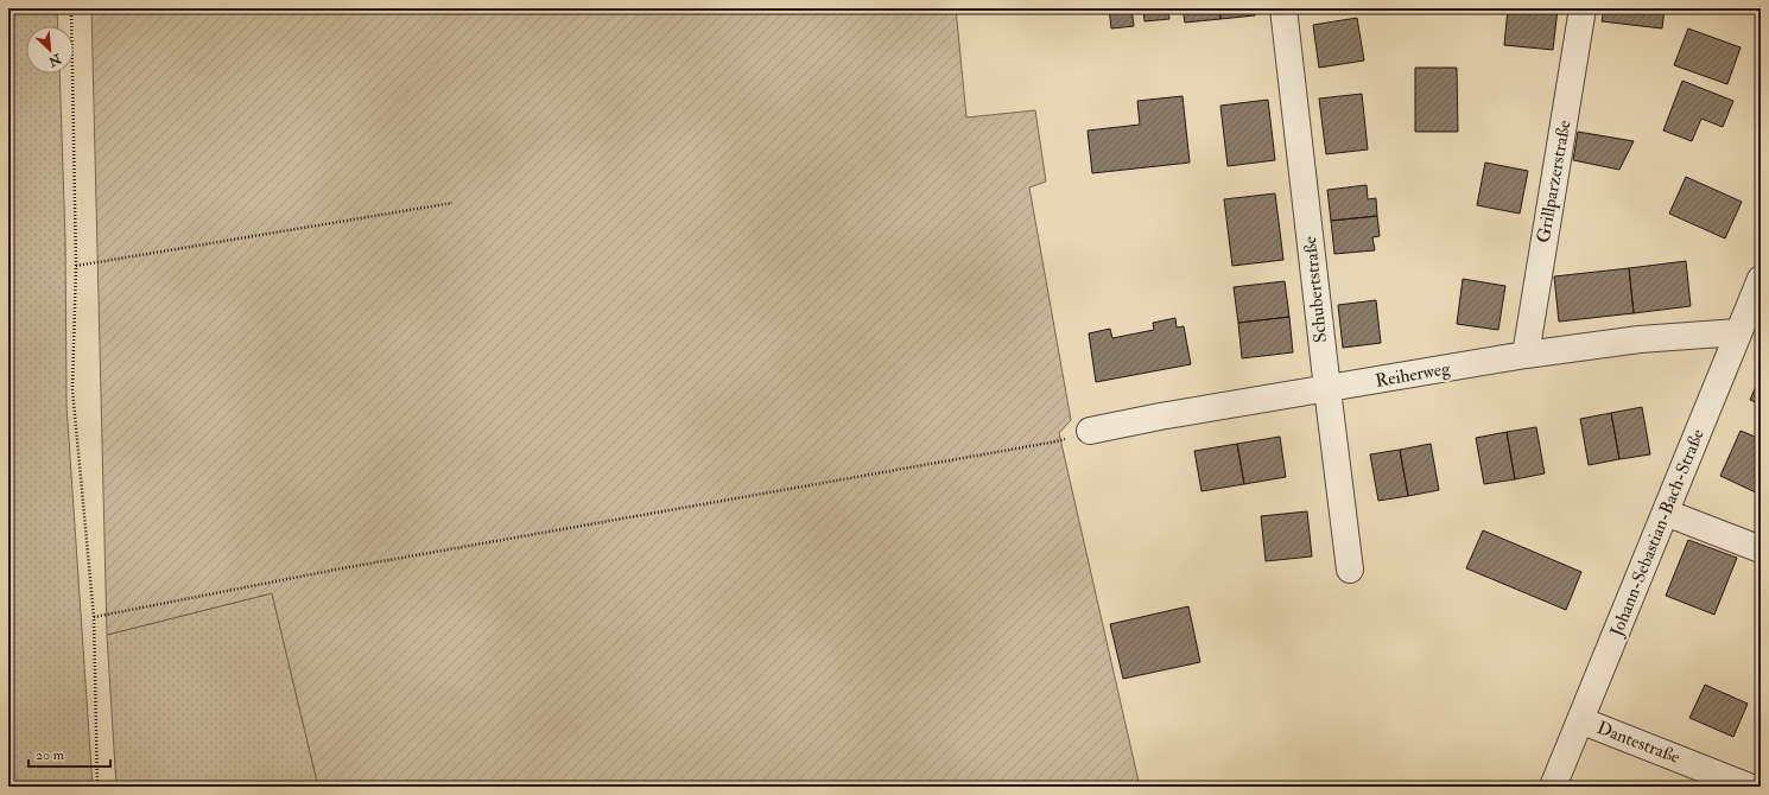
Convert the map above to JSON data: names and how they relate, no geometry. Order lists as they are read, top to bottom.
{
  "streets": {
    "street": [
      "Grillparzerstraße",
      "Schubertstraße",
      "Reiherweg",
      "Johann-Sebastian-Bach-Straße",
      "Dantestraße"
    ]
  },
  "crossings": [
    ["Grillparzerstraße", "Reiherweg"],
    ["Schubertstraße", "Reiherweg"],
    ["Reiherweg", "Johann-Sebastian-Bach-Straße"],
    ["Johann-Sebastian-Bach-Straße", "Dantestraße"]
  ],
  "scale_bar": "20 m",
  "north": "bottom right"
}
